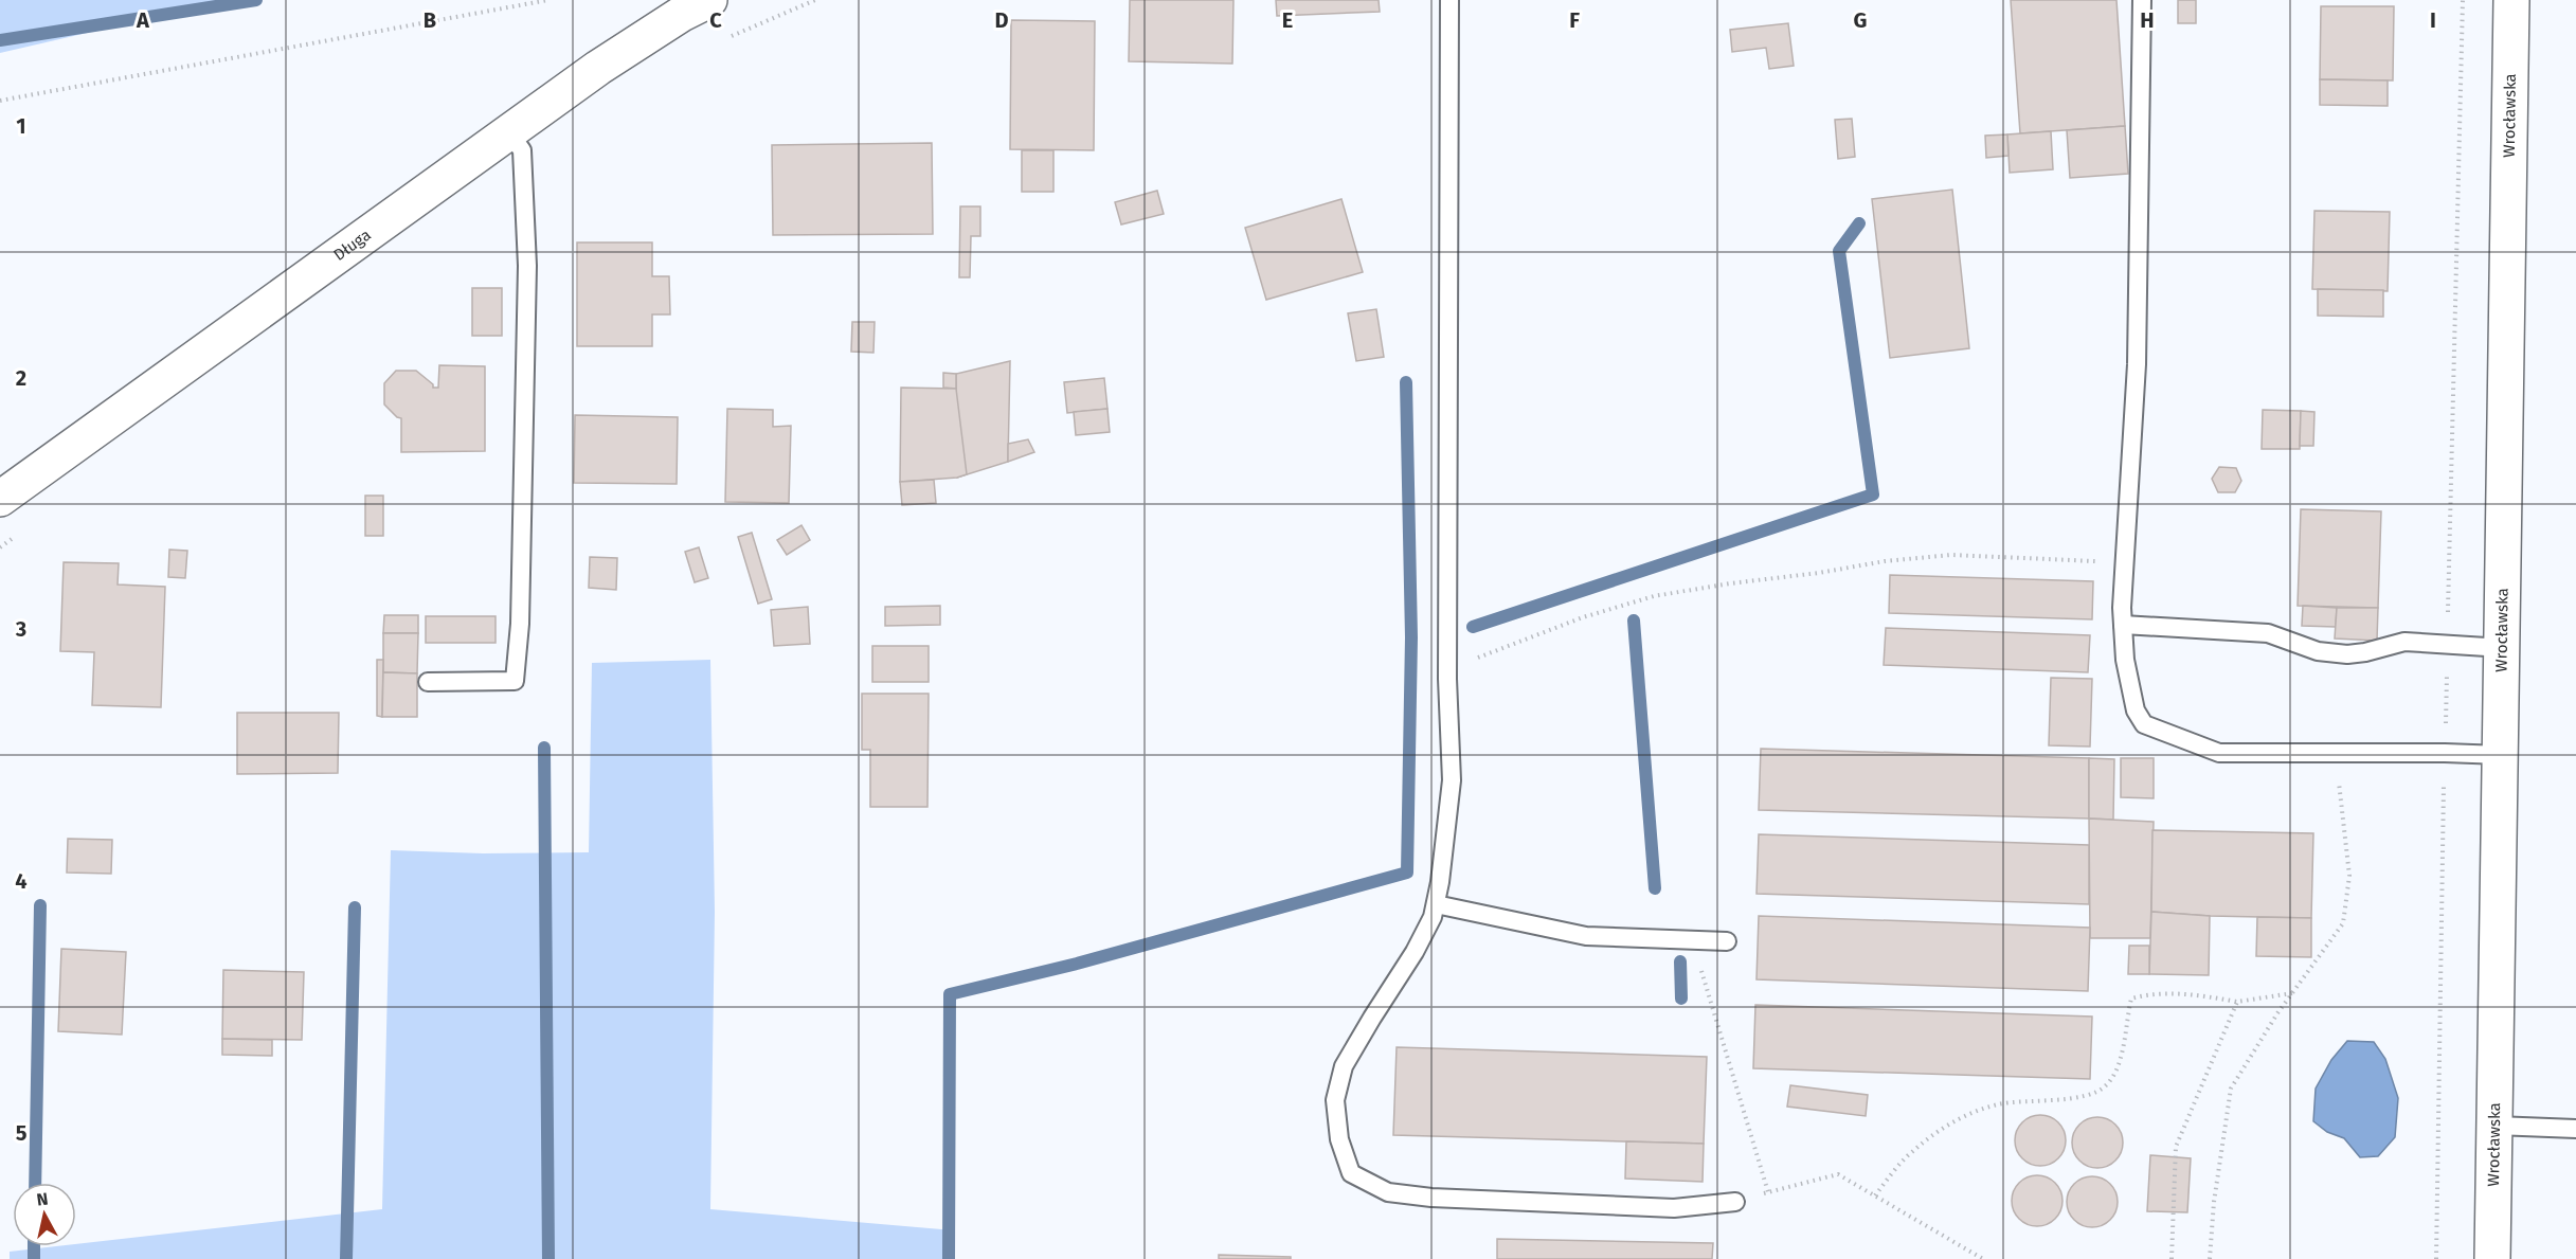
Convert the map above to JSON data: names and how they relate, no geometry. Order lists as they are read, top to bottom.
{
  "streets": {
    "main road": ["Wrocławska", "Długa"]
  },
  "north": "top",
  "grid": {
    "columns": [
      "A",
      "B",
      "C",
      "D",
      "E",
      "F",
      "G",
      "H",
      "I"
    ],
    "rows": [
      "1",
      "2",
      "3",
      "4",
      "5"
    ]
  }
}
